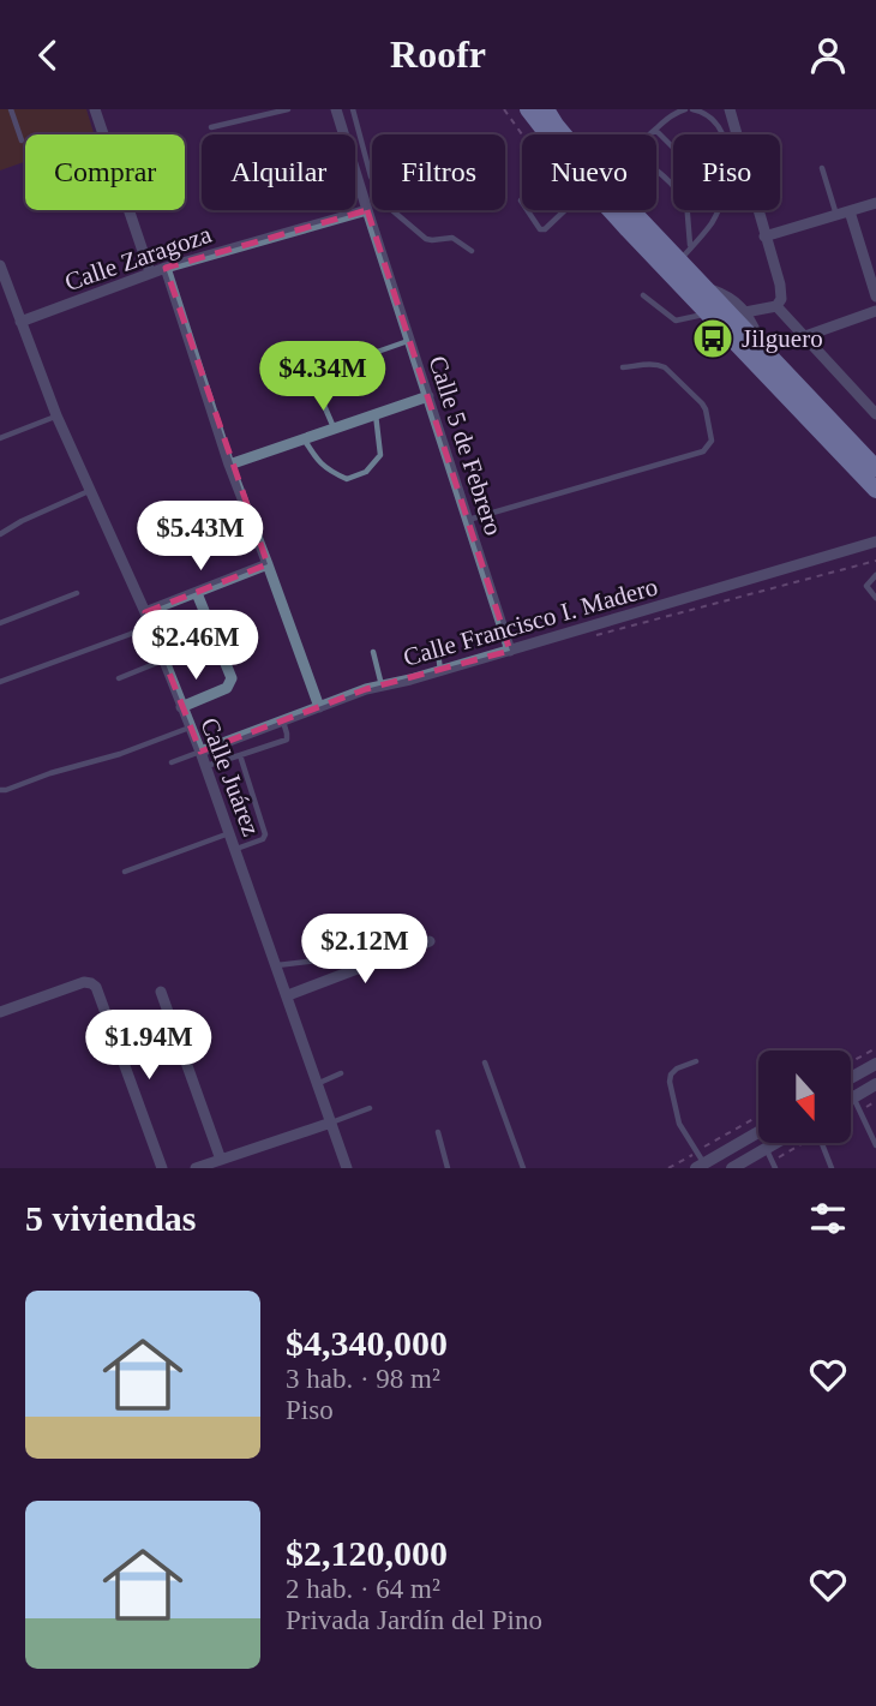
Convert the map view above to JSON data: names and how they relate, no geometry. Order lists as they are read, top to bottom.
{
  "streets": {
    "street": [
      "Calle Zaragoza",
      "Calle 5 de Febrero",
      "Calle Francisco I. Madero",
      "Calle Juárez"
    ]
  },
  "crossings": [
    ["Calle Zaragoza", "Calle 5 de Febrero"],
    ["Calle Zaragoza", "Calle Juárez"],
    ["Calle 5 de Febrero", "Calle Francisco I. Madero"],
    ["Calle Francisco I. Madero", "Calle Juárez"]
  ],
  "places": {
    "bus stop": ["Jilguero"]
  },
  "north": "bottom",
  "page": {
    "header": "Roofr",
    "chip": [
      "Comprar",
      "Alquilar",
      "Filtros",
      "Nuevo",
      "Piso"
    ],
    "price": [
      "$4.34M",
      "$5.43M",
      "$2.46M",
      "$2.12M",
      "$1.94M"
    ],
    "heading": "5 viviendas",
    "list": [
      {
        "name": "$4,340,000",
        "note": "3 hab. · 98 m² · Piso"
      },
      {
        "name": "$2,120,000",
        "note": "2 hab. · 64 m² · Privada Jardín del Pino"
      }
    ]
  }
}
